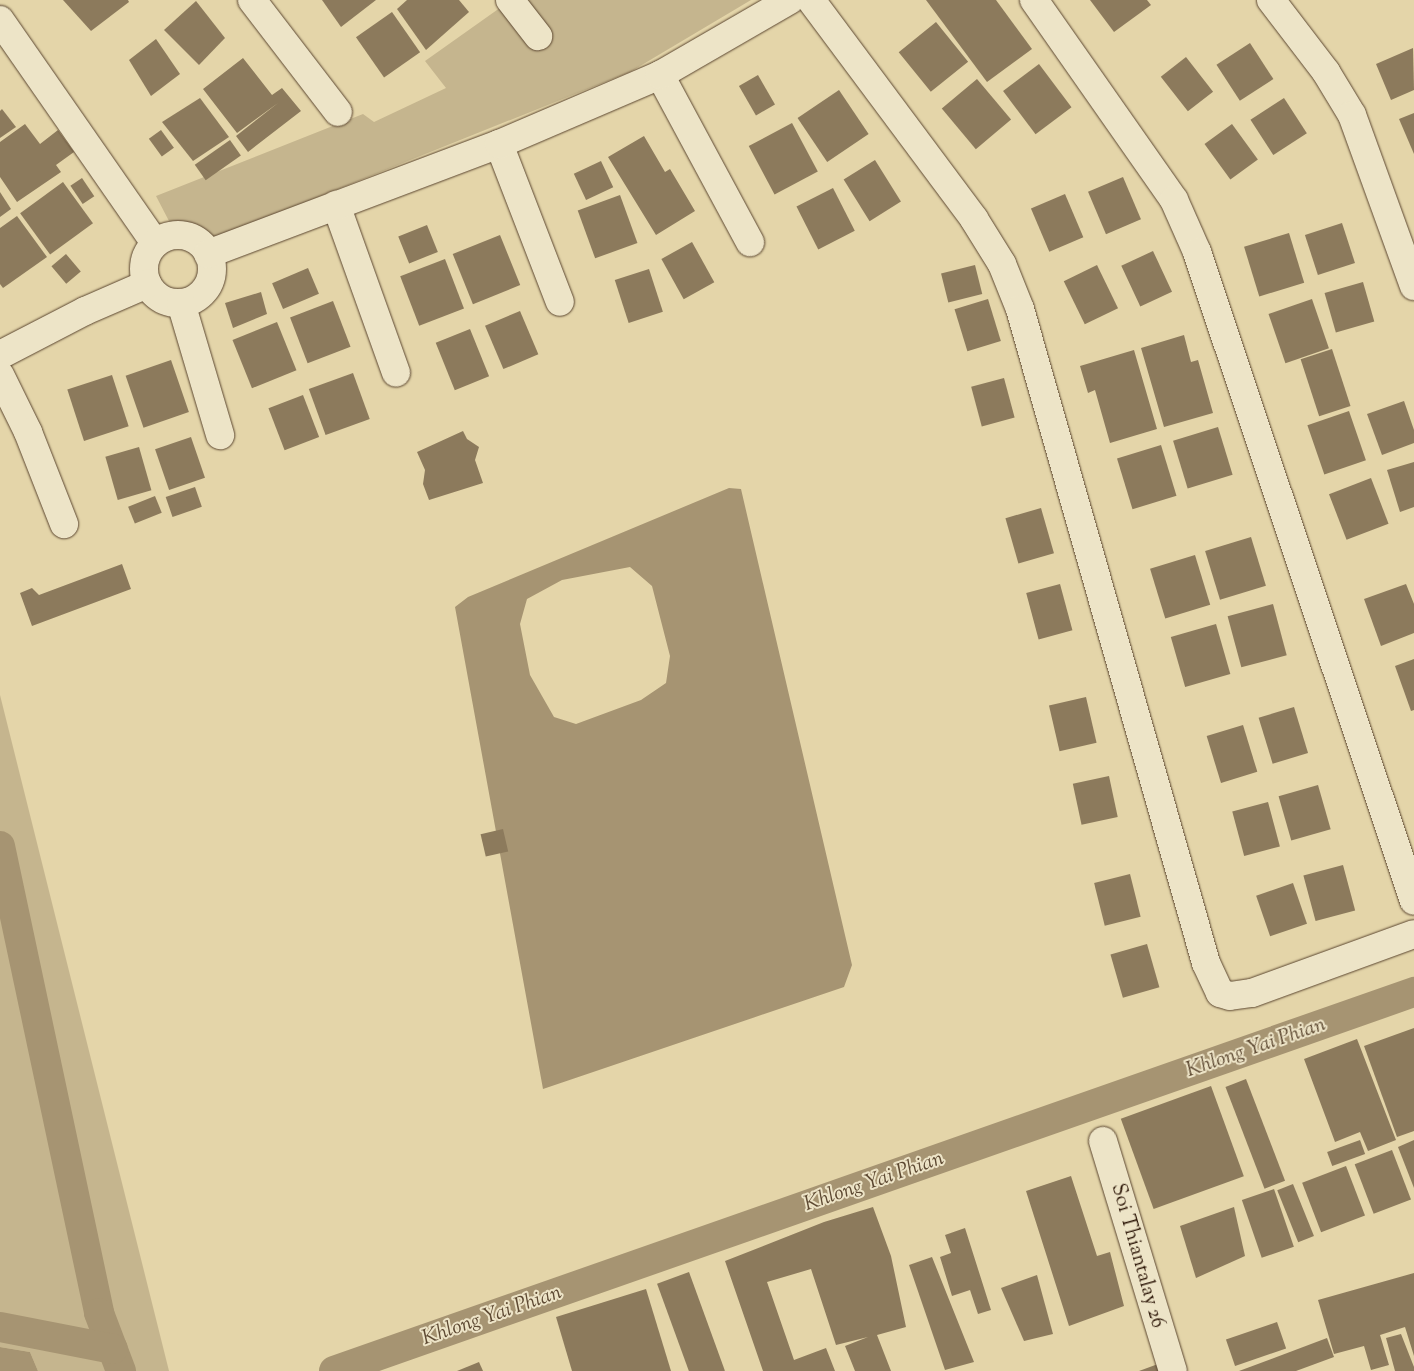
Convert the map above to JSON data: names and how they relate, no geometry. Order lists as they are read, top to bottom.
{
  "streets": {
    "street": ["Soi Thiantalay 26"]
  },
  "water": ["Khlong Yai Phian"]
}
